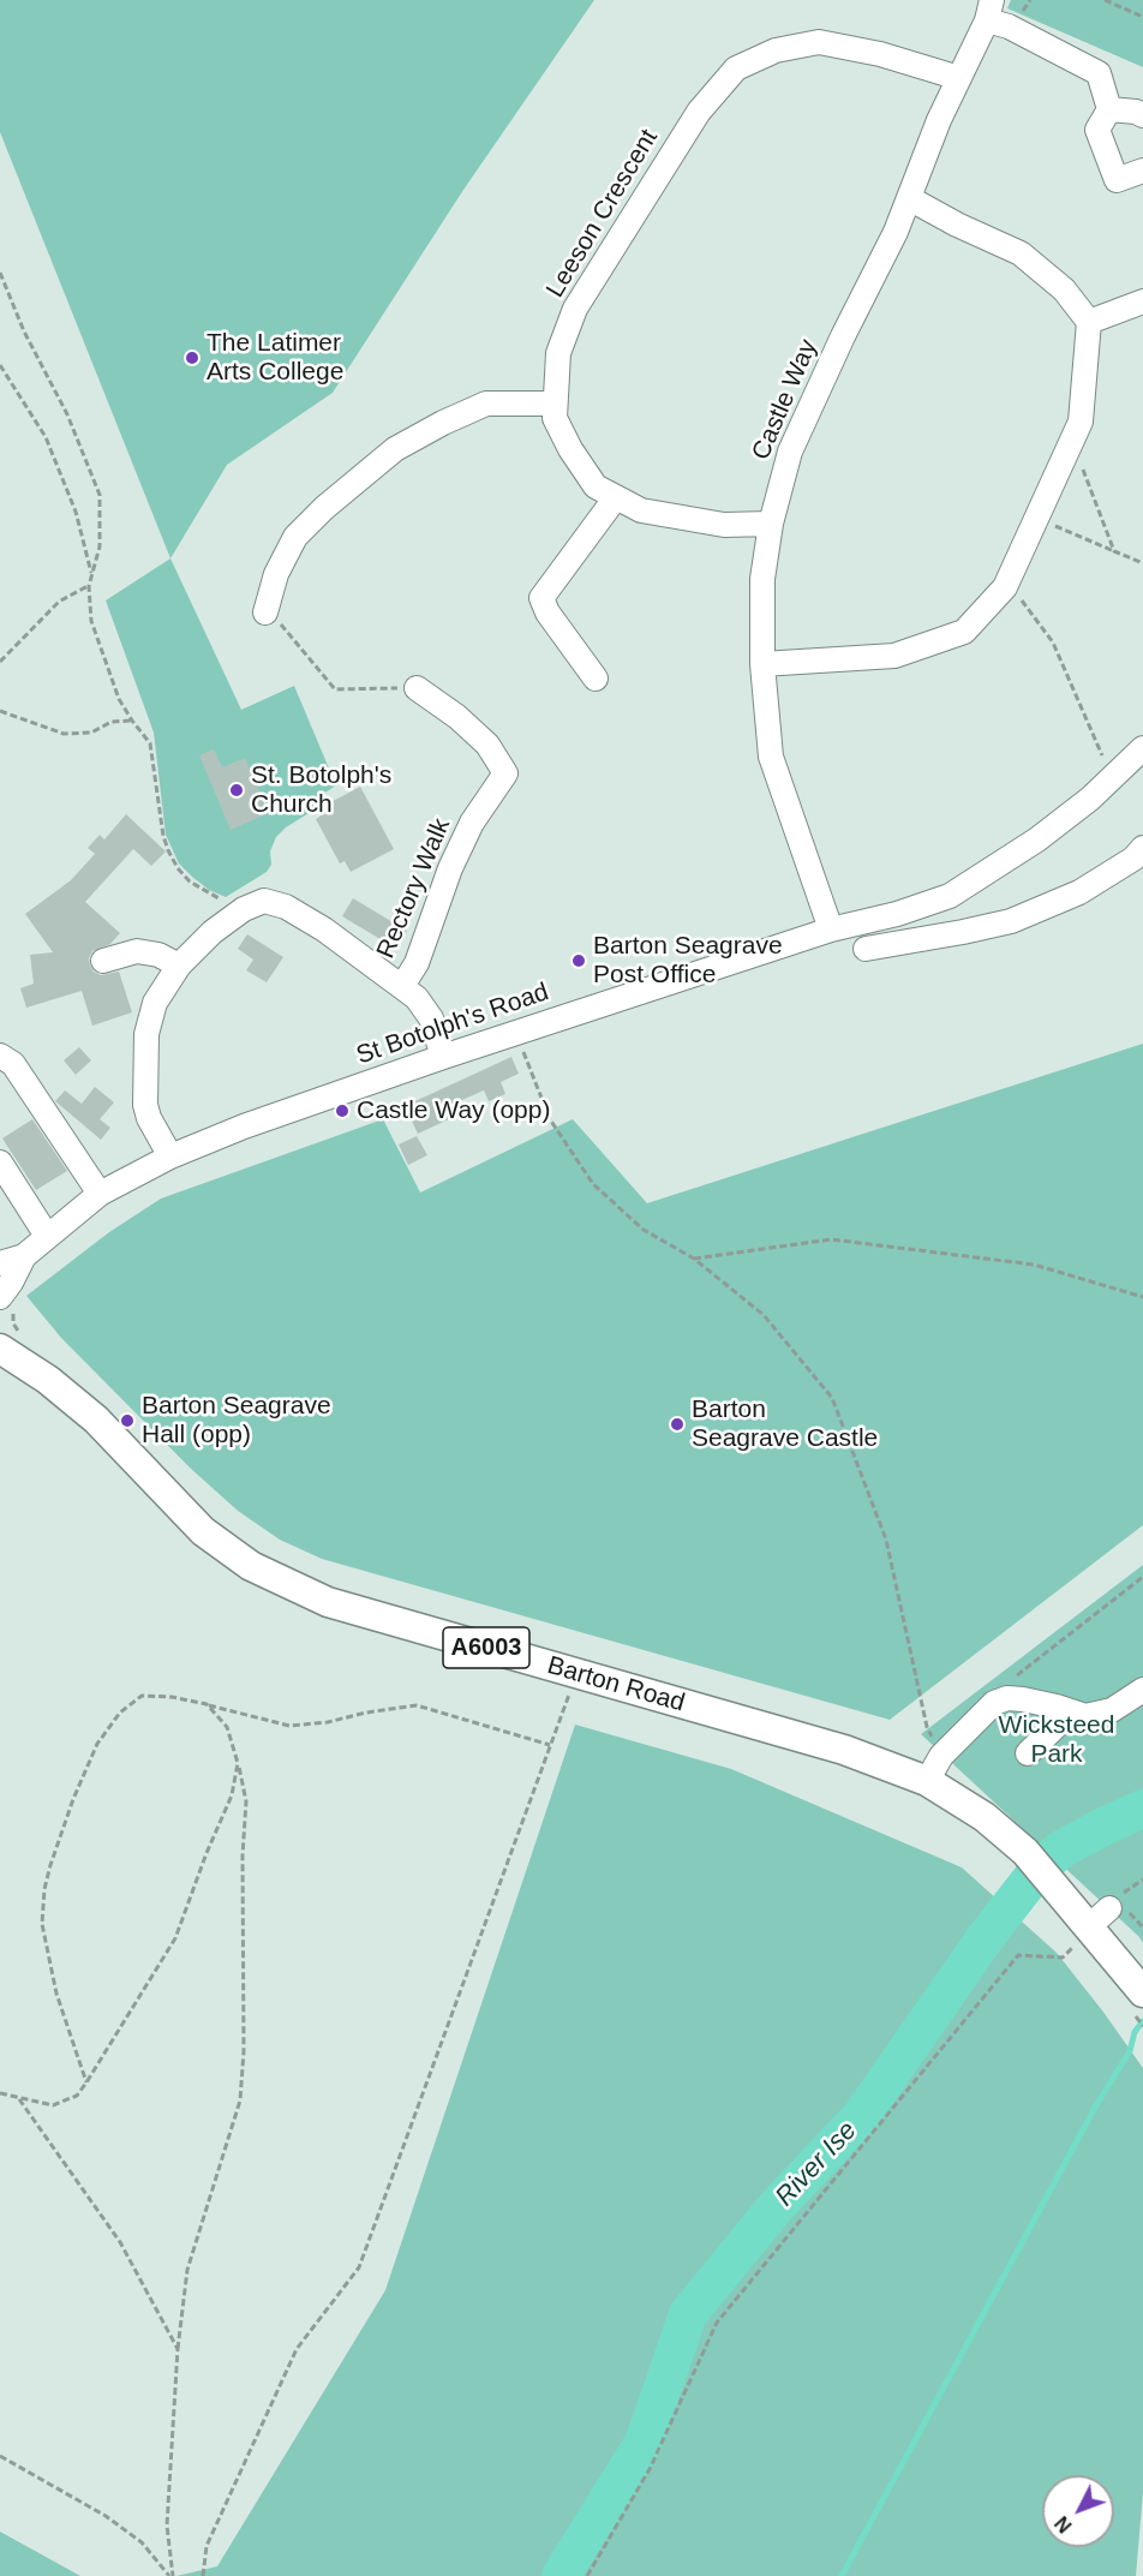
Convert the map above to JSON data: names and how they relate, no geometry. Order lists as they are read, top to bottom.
{
  "streets": {
    "main road": ["A6003", "Barton Road"],
    "street": [
      "Leeson Crescent",
      "Castle Way",
      "Rectory Walk",
      "St Botolph's Road"
    ]
  },
  "crossings": [
    ["Leeson Crescent", "Castle Way"],
    ["Castle Way", "St Botolph's Road"]
  ],
  "water": ["River Ise"],
  "parks": ["Wicksteed Park"],
  "places": [
    "The Latimer Arts College",
    "St. Botolph's Church",
    "Barton Seagrave Post Office",
    "Castle Way (opp)",
    "Barton Seagrave Hall (opp)",
    "Barton Seagrave Castle"
  ],
  "north": "bottom left"
}
